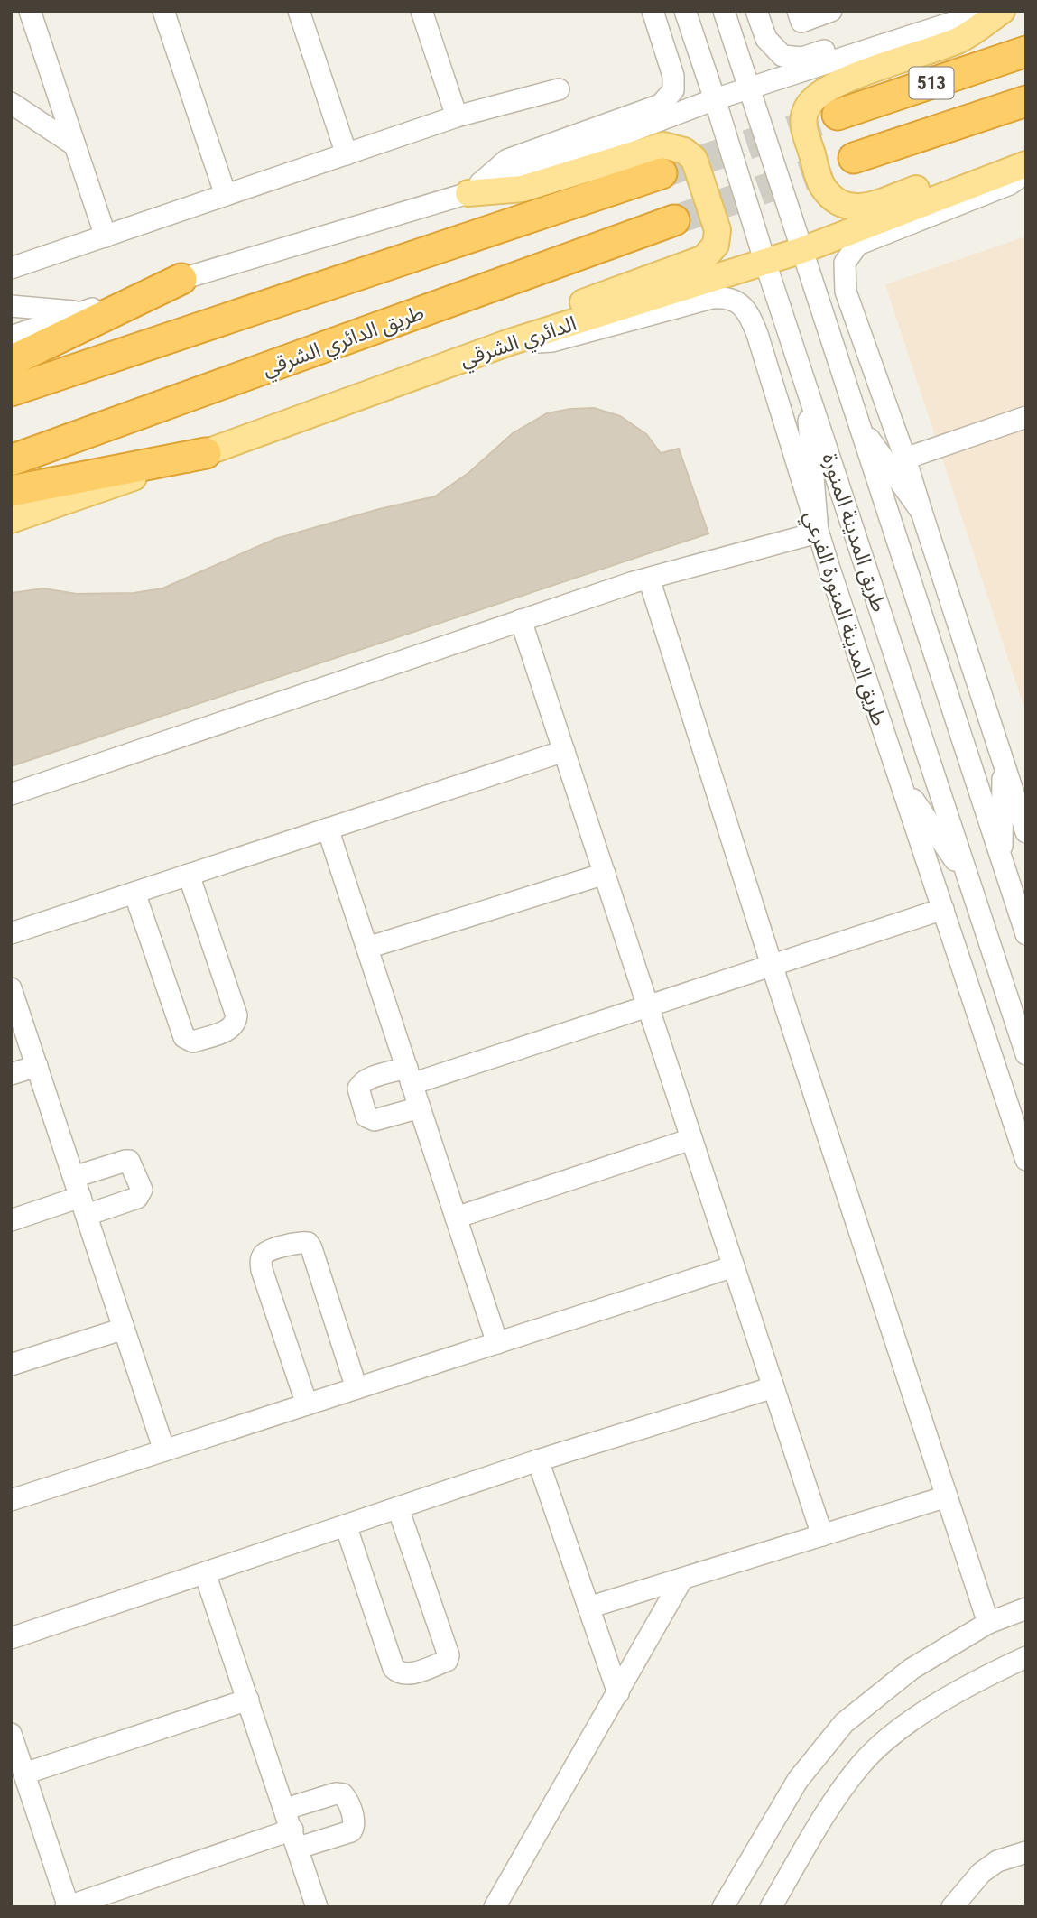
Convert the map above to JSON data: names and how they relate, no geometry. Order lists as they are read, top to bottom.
{
  "streets": {
    "highway": ["513", "طريق الدائري الشرقي"],
    "main road": ["الدائري الشرقي"],
    "street": ["طريق المدينة المنورة", "طريق المدينة المنورة الفرعي"]
  },
  "crossings": [
    ["الدائري الشرقي", "طريق المدينة المنورة"],
    ["الدائري الشرقي", "طريق المدينة المنورة الفرعي"]
  ]
}
